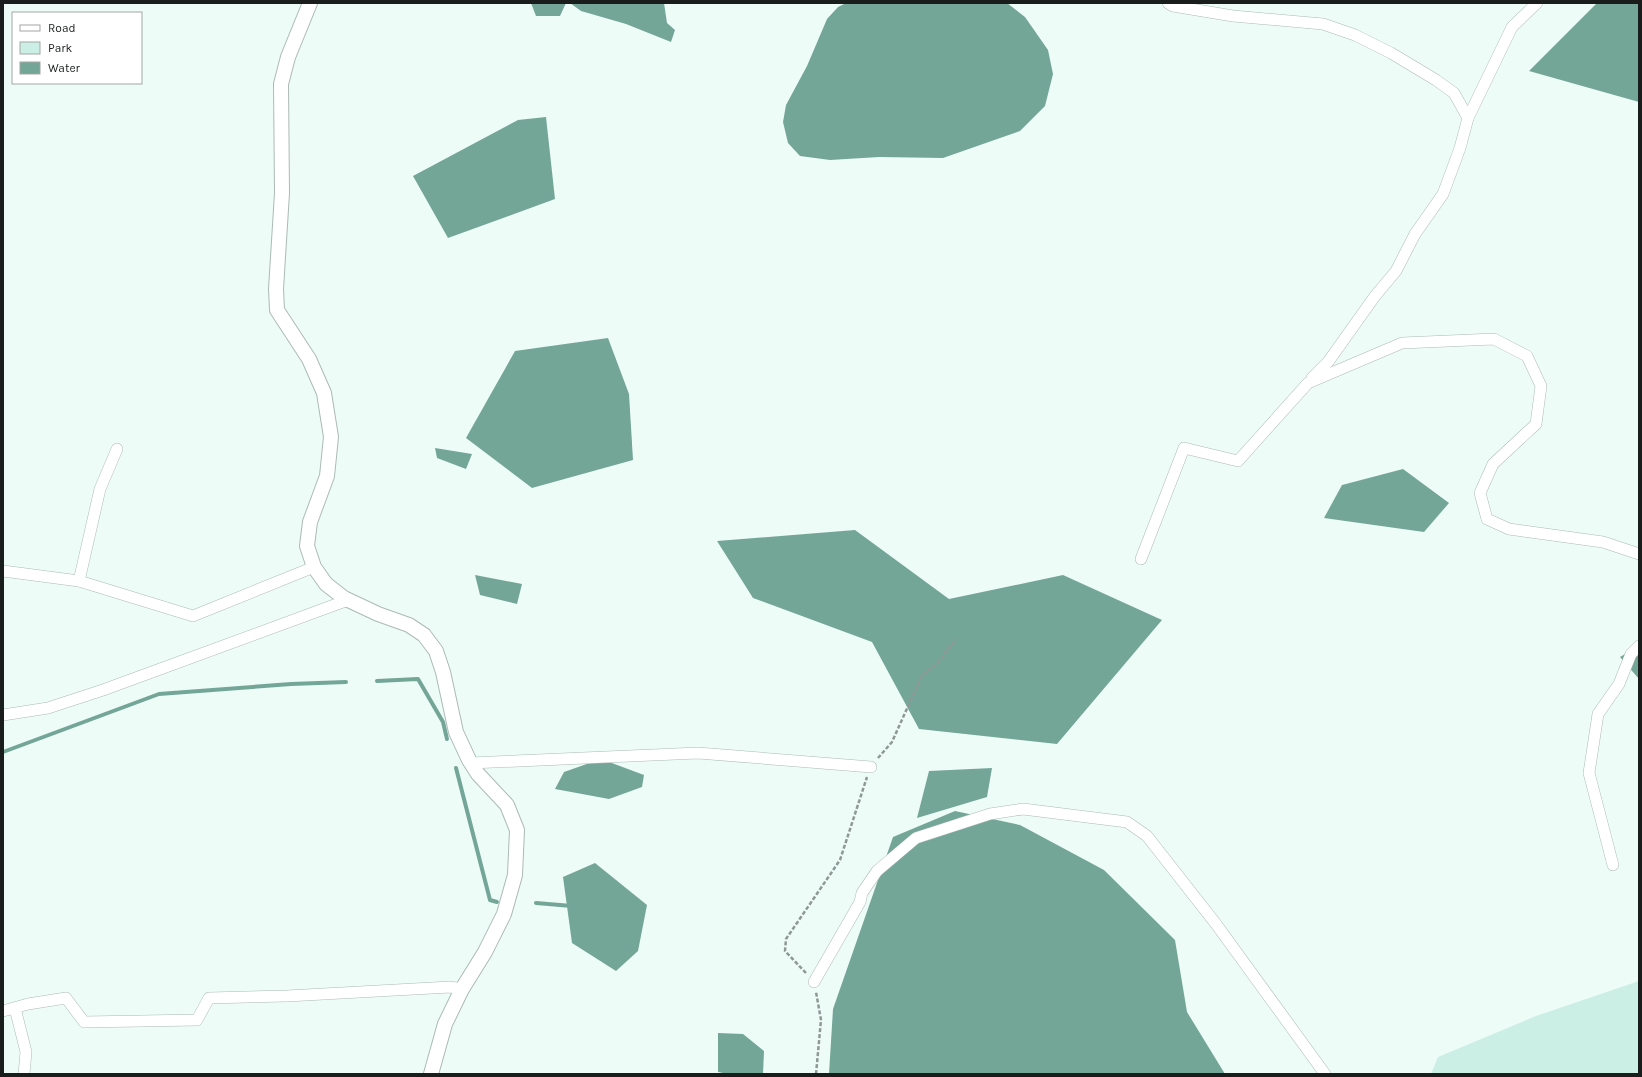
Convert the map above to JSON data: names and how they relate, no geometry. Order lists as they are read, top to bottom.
{
  "legend": ["Road", "Park", "Water"]
}
